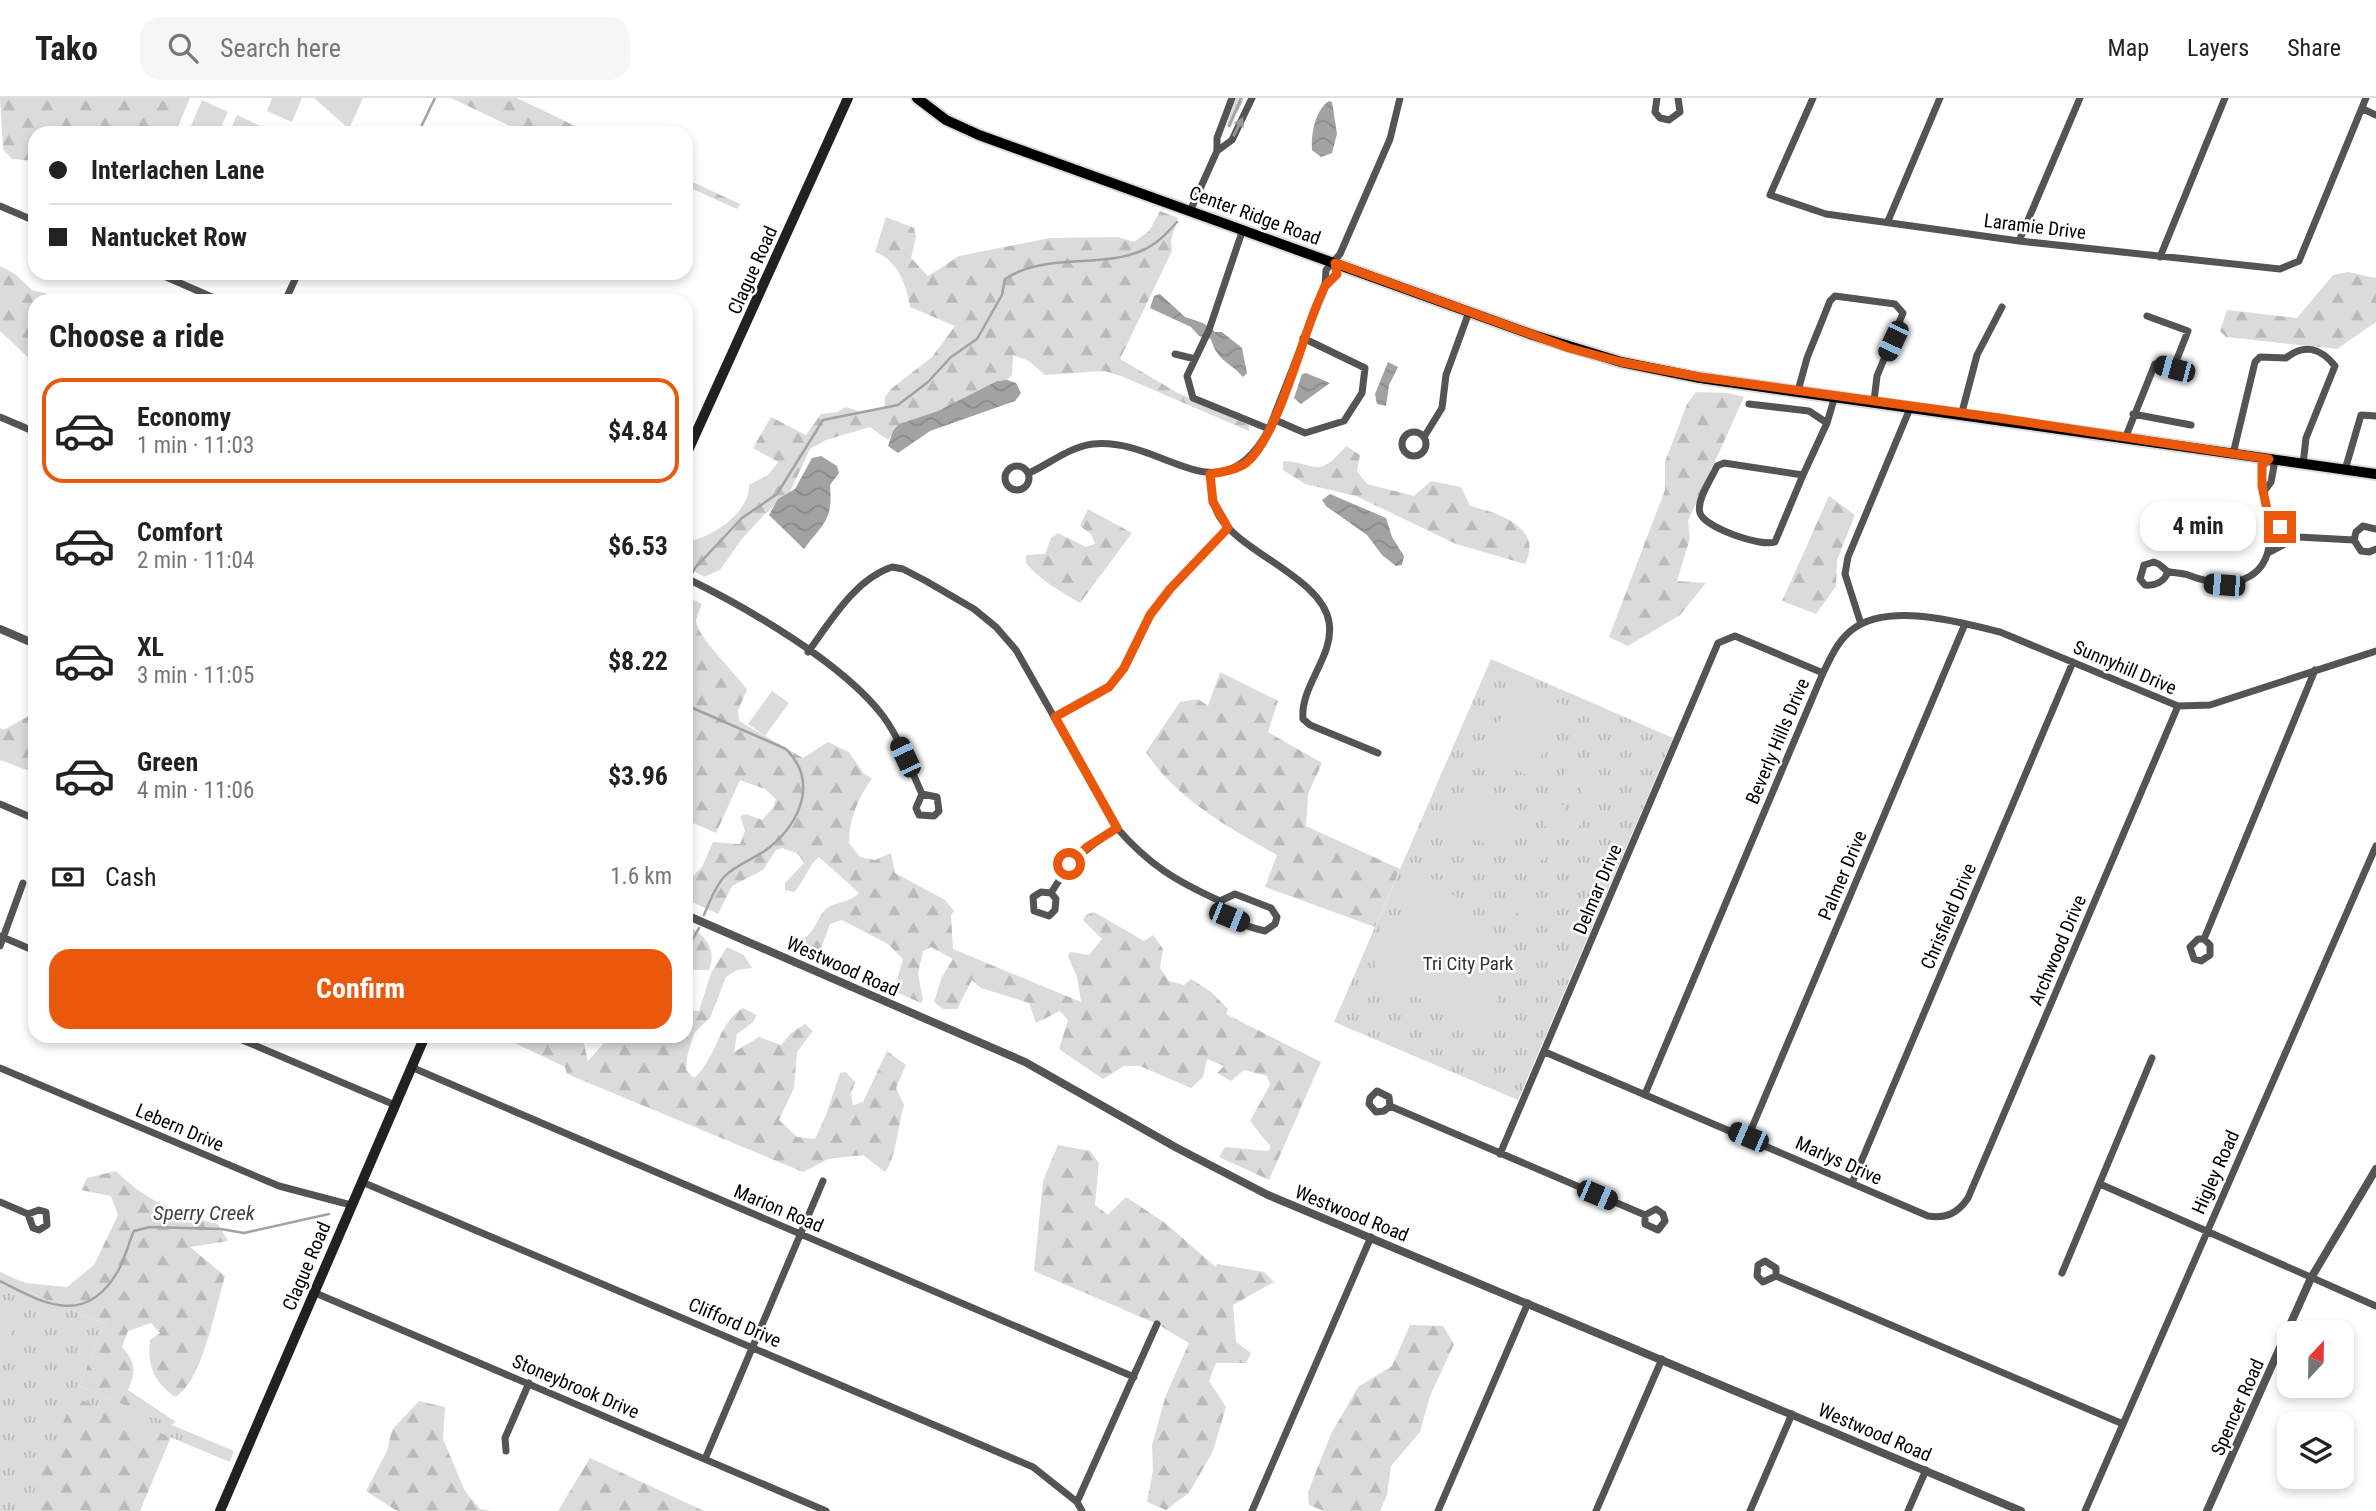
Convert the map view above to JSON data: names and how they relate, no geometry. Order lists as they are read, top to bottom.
{
  "streets": {
    "main road": ["Center Ridge Road", "Clague Road"],
    "street": [
      "Laramie Drive",
      "Sunnyhill Drive",
      "Beverly Hills Drive",
      "Palmer Drive",
      "Delmar Drive",
      "Chrisfield Drive",
      "Archwood Drive",
      "Westwood Road",
      "Lebern Drive",
      "Marlys Drive",
      "Higley Road",
      "Marion Road",
      "Clifford Drive",
      "Stoneybrook Drive",
      "Spencer Road"
    ]
  },
  "crossings": [
    ["Clague Road", "Lebern Drive"],
    ["Clague Road", "Marion Road"],
    ["Clague Road", "Clifford Drive"],
    ["Clague Road", "Stoneybrook Drive"],
    ["Sunnyhill Drive", "Beverly Hills Drive"],
    ["Sunnyhill Drive", "Palmer Drive"],
    ["Sunnyhill Drive", "Chrisfield Drive"],
    ["Sunnyhill Drive", "Archwood Drive"],
    ["Beverly Hills Drive", "Delmar Drive"],
    ["Beverly Hills Drive", "Marlys Drive"],
    ["Palmer Drive", "Marlys Drive"],
    ["Delmar Drive", "Marlys Drive"],
    ["Chrisfield Drive", "Marlys Drive"],
    ["Archwood Drive", "Marlys Drive"]
  ],
  "water": ["Sperry Creek"],
  "parks": ["Tri City Park"],
  "north": "top",
  "page": {
    "header": "Tako",
    "search": "Search here",
    "nav": ["Map", "Layers", "Share"],
    "banner": ["Interlachen Lane", "Nantucket Row"],
    "heading": "Choose a ride",
    "list": [
      {
        "name": "Economy",
        "note": "1 min · 11:03",
        "value": "$4.84"
      },
      {
        "name": "Comfort",
        "note": "2 min · 11:04",
        "value": "$6.53"
      },
      {
        "name": "XL",
        "note": "3 min · 11:05",
        "value": "$8.22"
      },
      {
        "name": "Green",
        "note": "4 min · 11:06",
        "value": "$3.96"
      }
    ],
    "bubble": "4 min",
    "pay": ["Cash", "1.6 km"],
    "buttons": "Confirm"
  }
}
